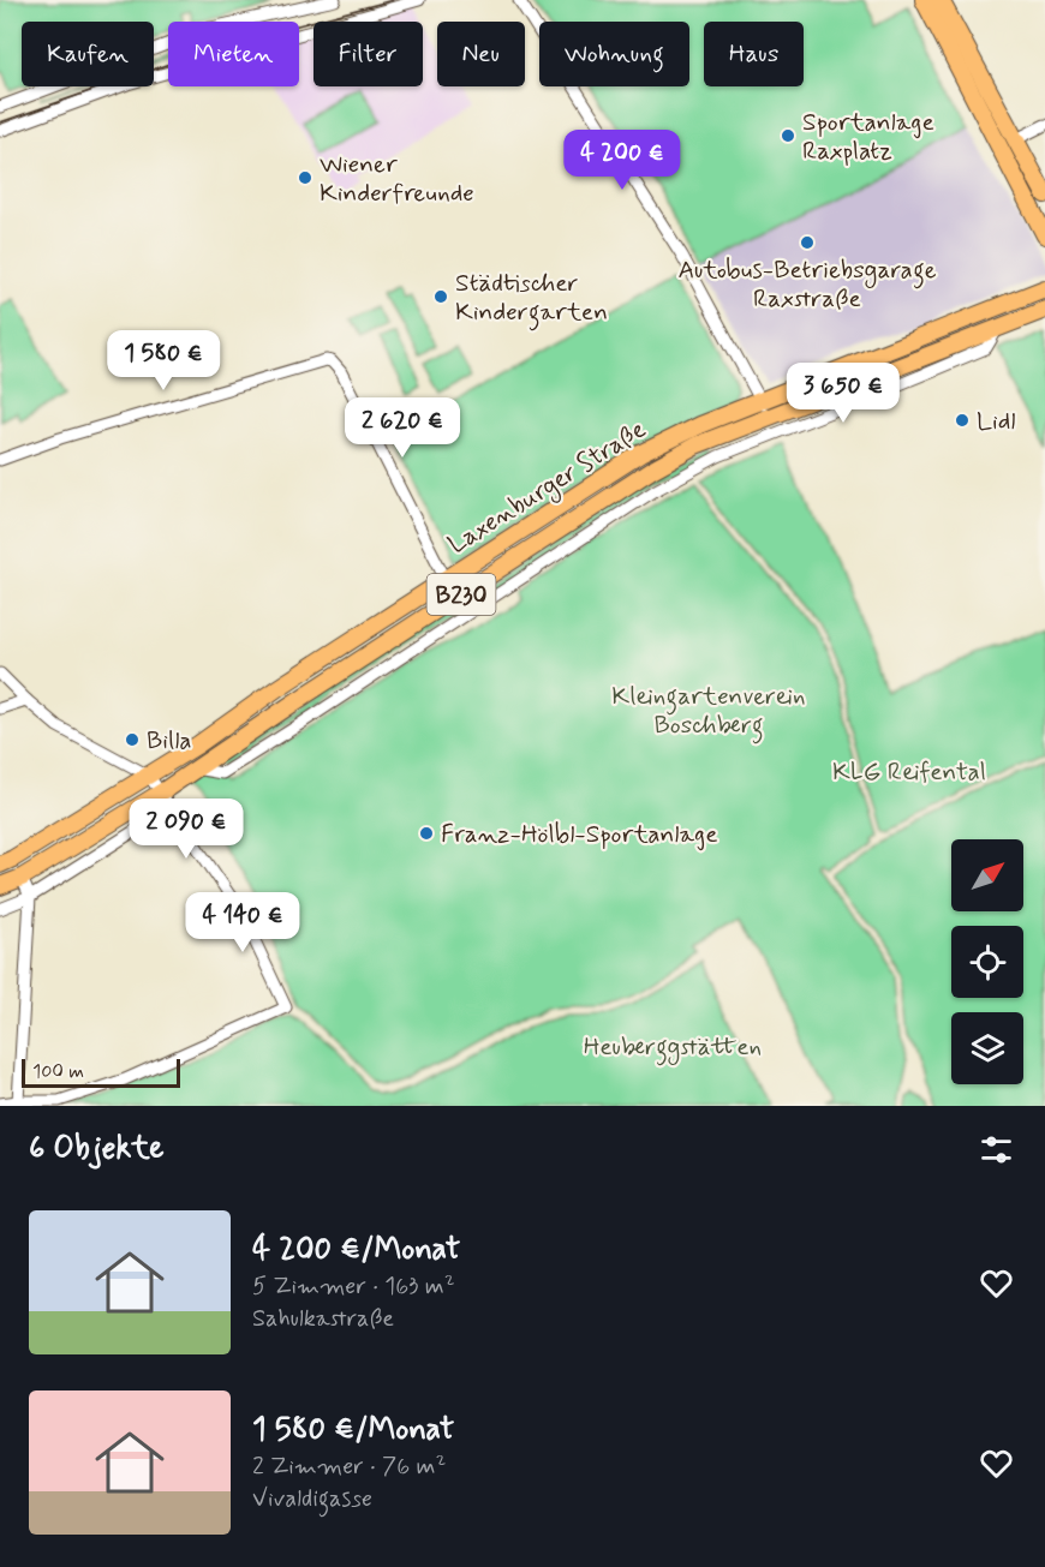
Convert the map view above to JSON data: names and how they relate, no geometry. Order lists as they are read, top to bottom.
{
  "streets": {
    "main road": ["Laxenburger Straße", "B230"]
  },
  "parks": ["Kleingartenverein Boschberg", "KLG Reifental", "Heuberggstätten"],
  "places": [
    "Sportanlage Raxplatz",
    "Wiener Kinderfreunde",
    "Autobus-Betriebsgarage Raxstraße",
    "Städtischer Kindergarten",
    "Lidl",
    "Billa",
    "Franz-Hölbl-Sportanlage"
  ],
  "scale_bar": "100 m",
  "north": "top right",
  "page": {
    "chip": [
      "Kaufen",
      "Mieten",
      "Filter",
      "Neu",
      "Wohnung",
      "Haus"
    ],
    "price": [
      "4 200 €",
      "1 580 €",
      "3 650 €",
      "2 620 €",
      "2 090 €",
      "4 140 €"
    ],
    "scale": "100 m",
    "heading": "6 Objekte",
    "list": [
      {
        "name": "4 200 €/Monat",
        "note": "5 Zimmer · 163 m² · Sahulkastraße"
      },
      {
        "name": "1 580 €/Monat",
        "note": "2 Zimmer · 76 m² · Vivaldigasse"
      }
    ]
  }
}
